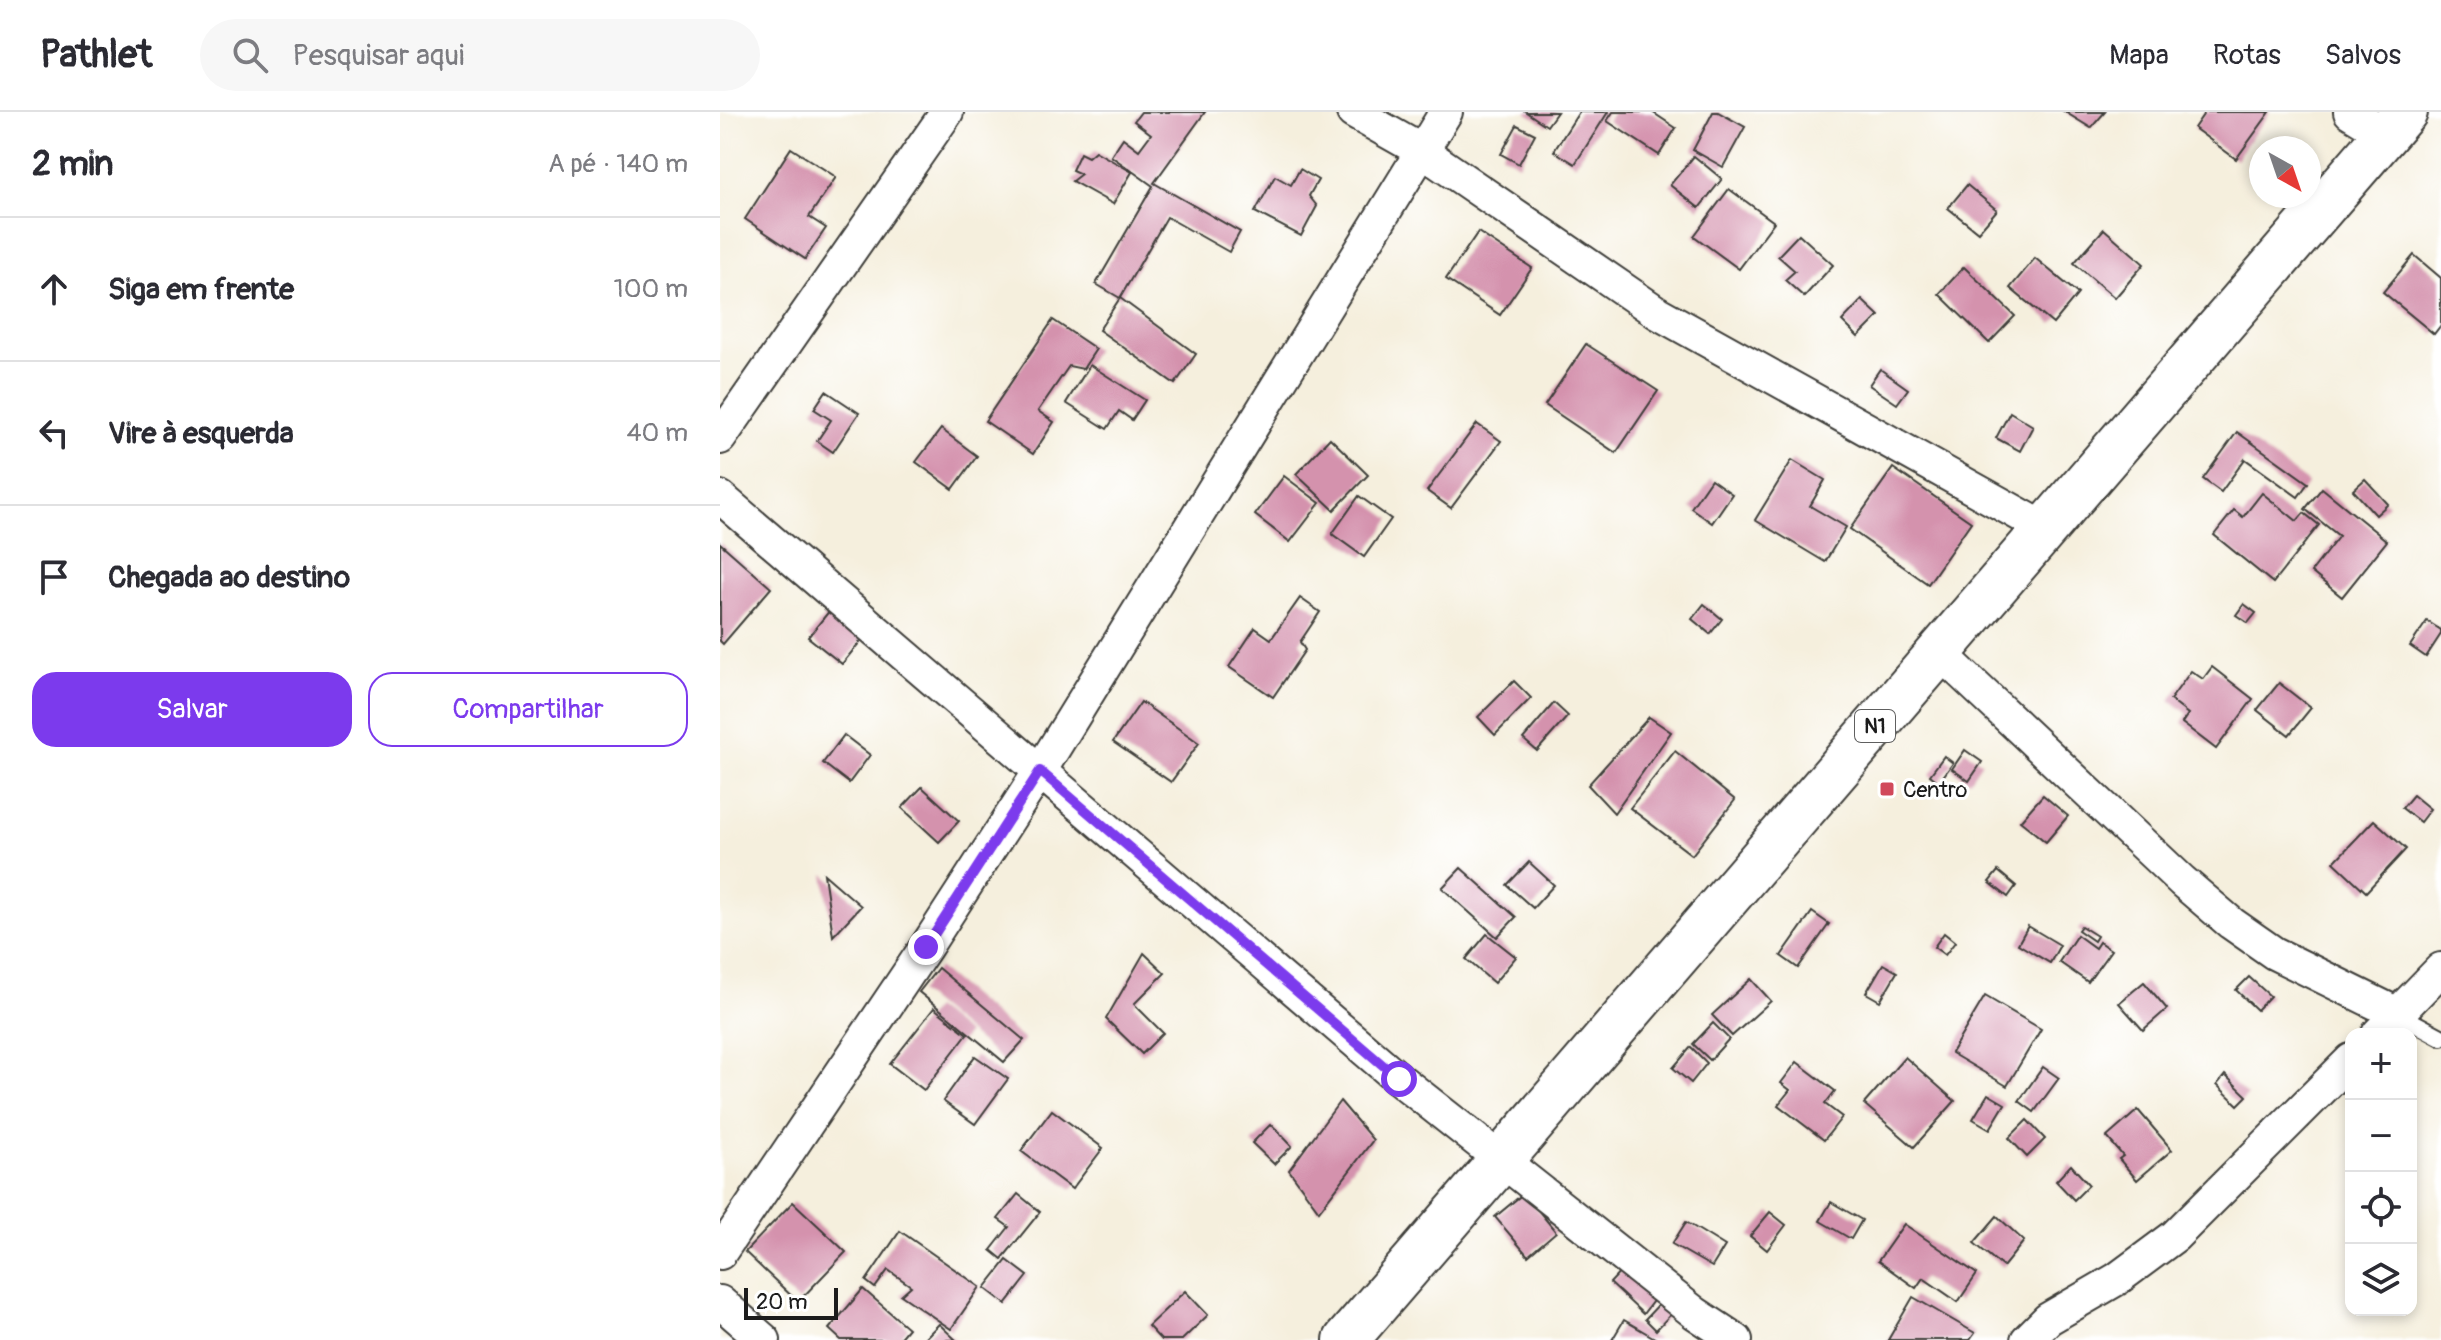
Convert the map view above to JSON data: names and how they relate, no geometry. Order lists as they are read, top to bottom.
{
  "streets": {
    "highway": ["N1"]
  },
  "places": {
    "transit": ["Centro"]
  },
  "scale_bar": "20 m",
  "north": "bottom right",
  "page": {
    "header": "Pathlet",
    "search": "Pesquisar aqui",
    "nav": ["Mapa", "Rotas", "Salvos"],
    "heading": ["2 min", "A pé · 140 m"],
    "list": [
      ["Siga em frente", "100 m"],
      ["Vire à esquerda", "40 m"],
      "Chegada ao destino"
    ],
    "buttons": ["Salvar", "Compartilhar"],
    "map_buttons": ["+", "−"],
    "scale": "20 m"
  }
}
